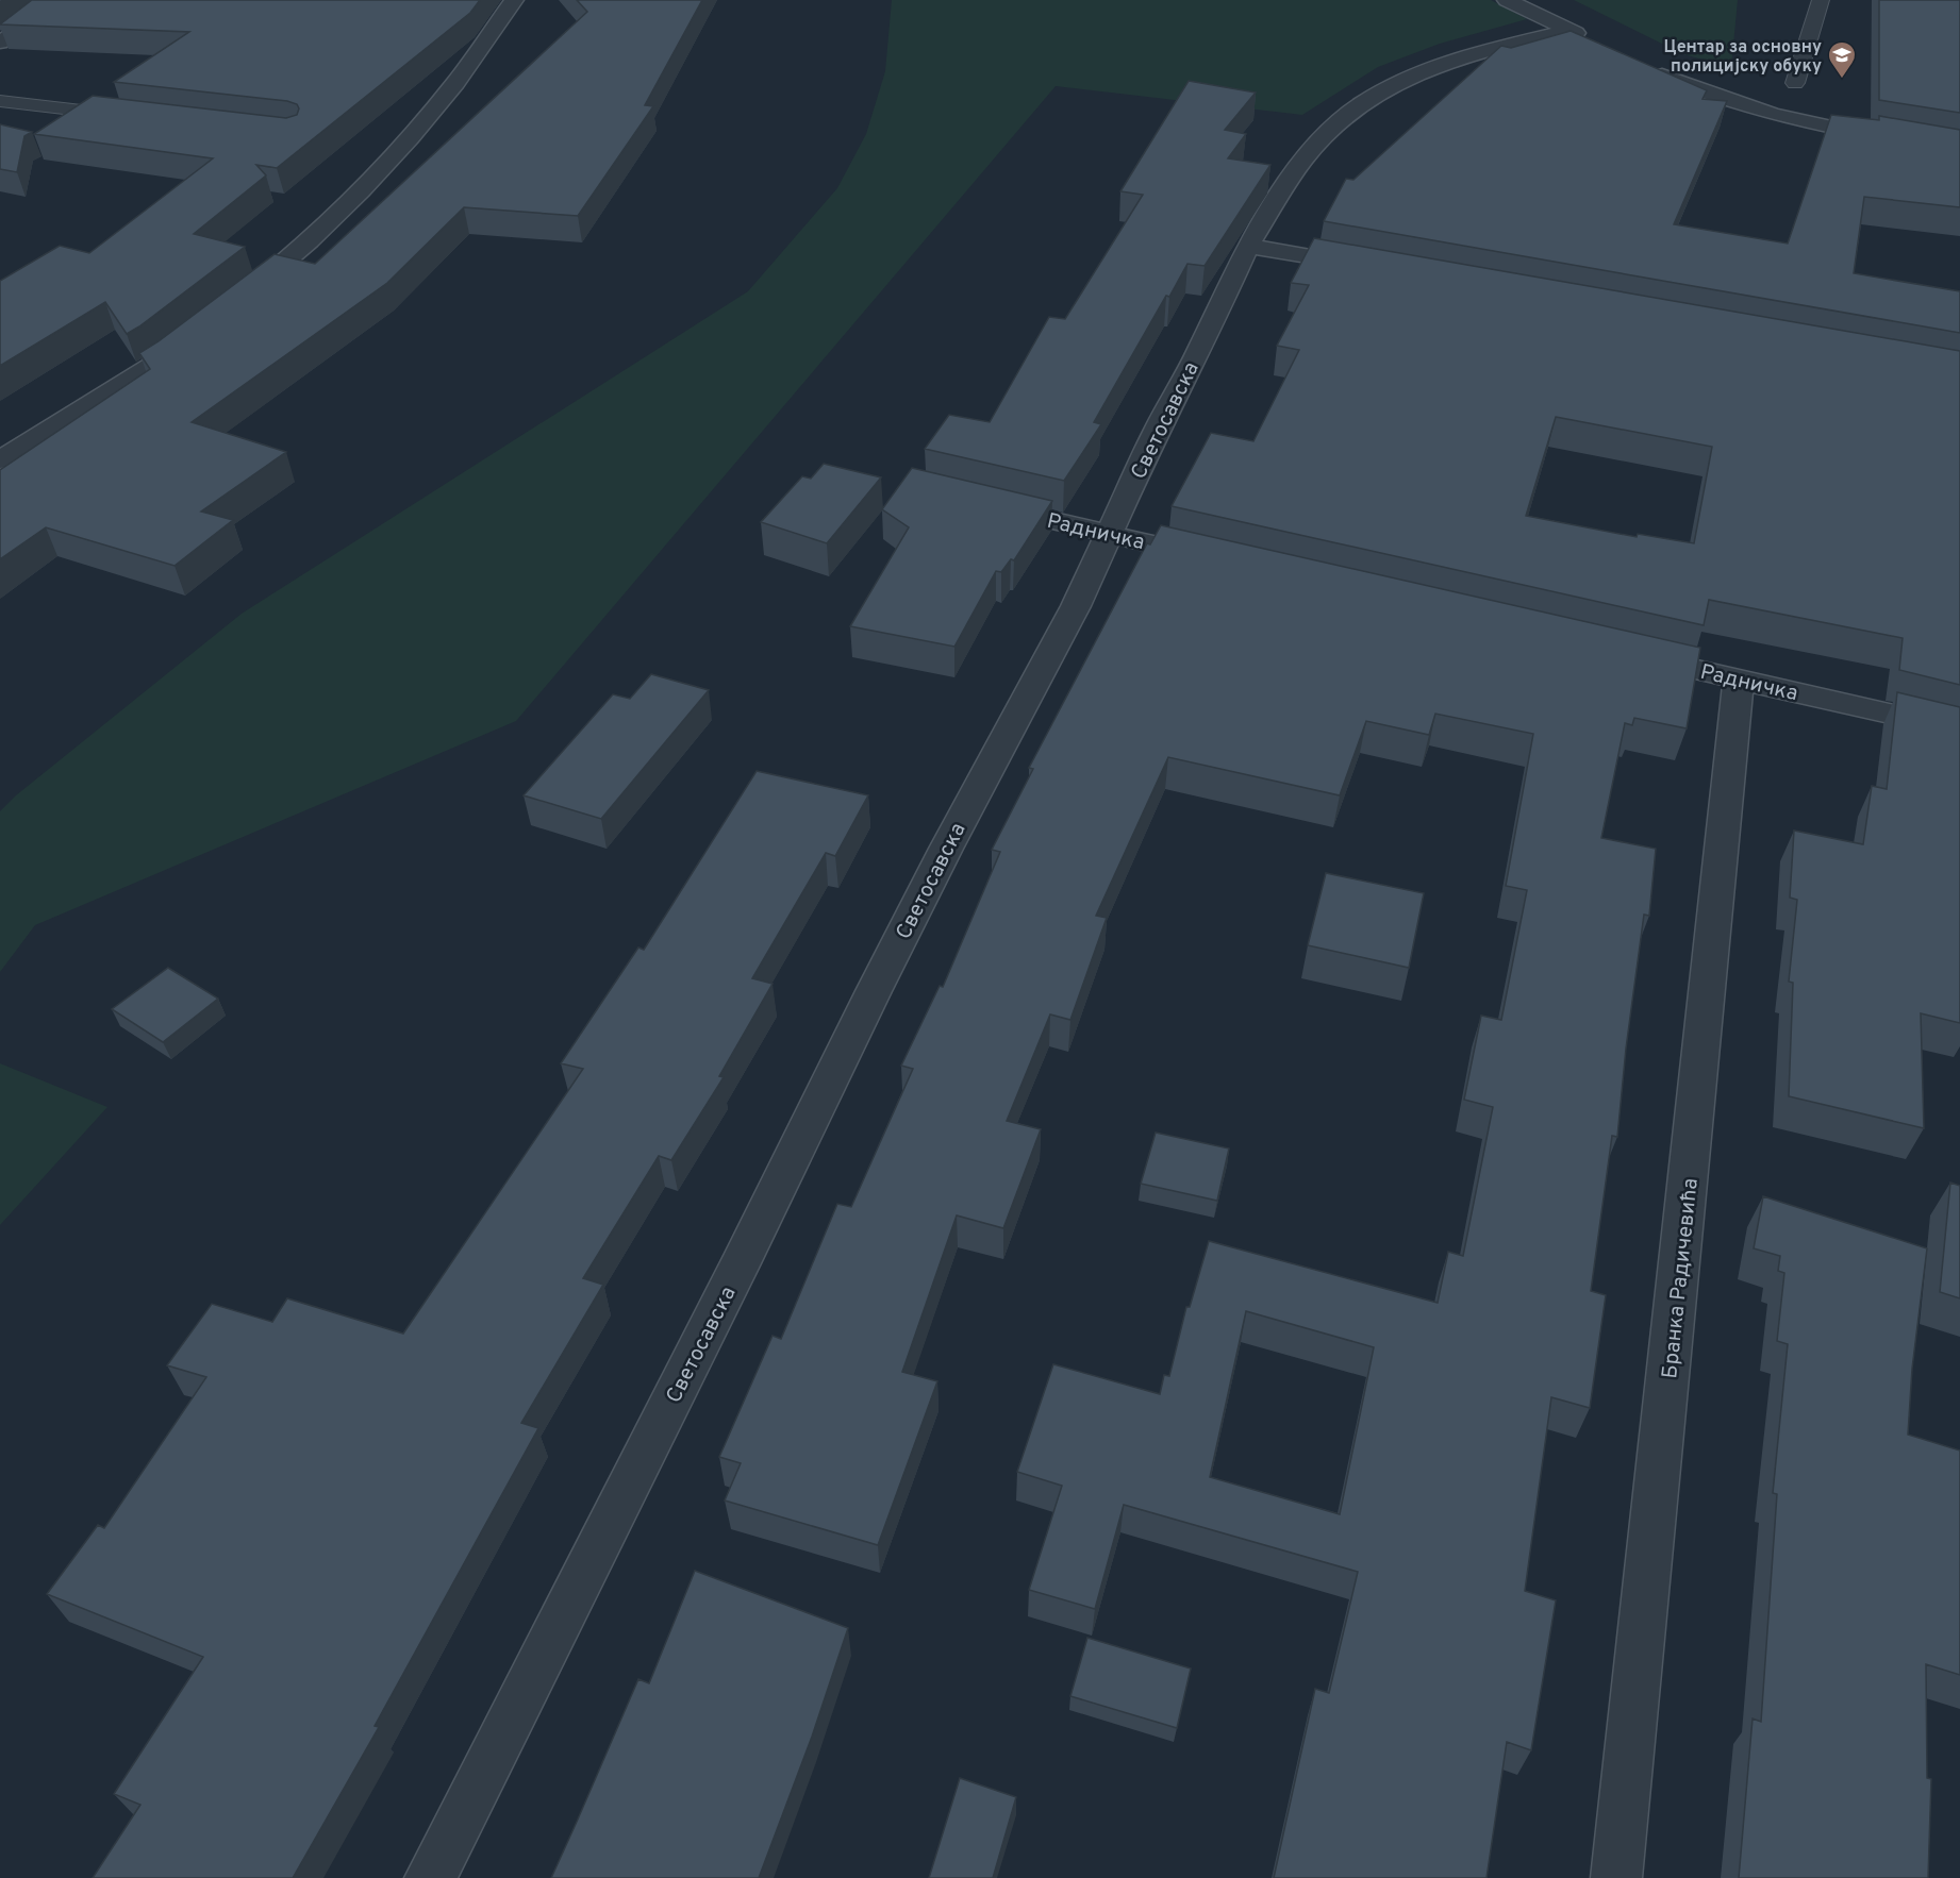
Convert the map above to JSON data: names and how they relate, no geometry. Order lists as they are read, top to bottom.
{
  "streets": {
    "street": ["Светосавска", "Радничка", "Бранка Радичевића"]
  },
  "crossings": [
    ["Светосавска", "Радничка"],
    ["Радничка", "Бранка Радичевића"]
  ],
  "places": {
    "school or university": ["Центар за основну полицијску обуку"]
  }
}
